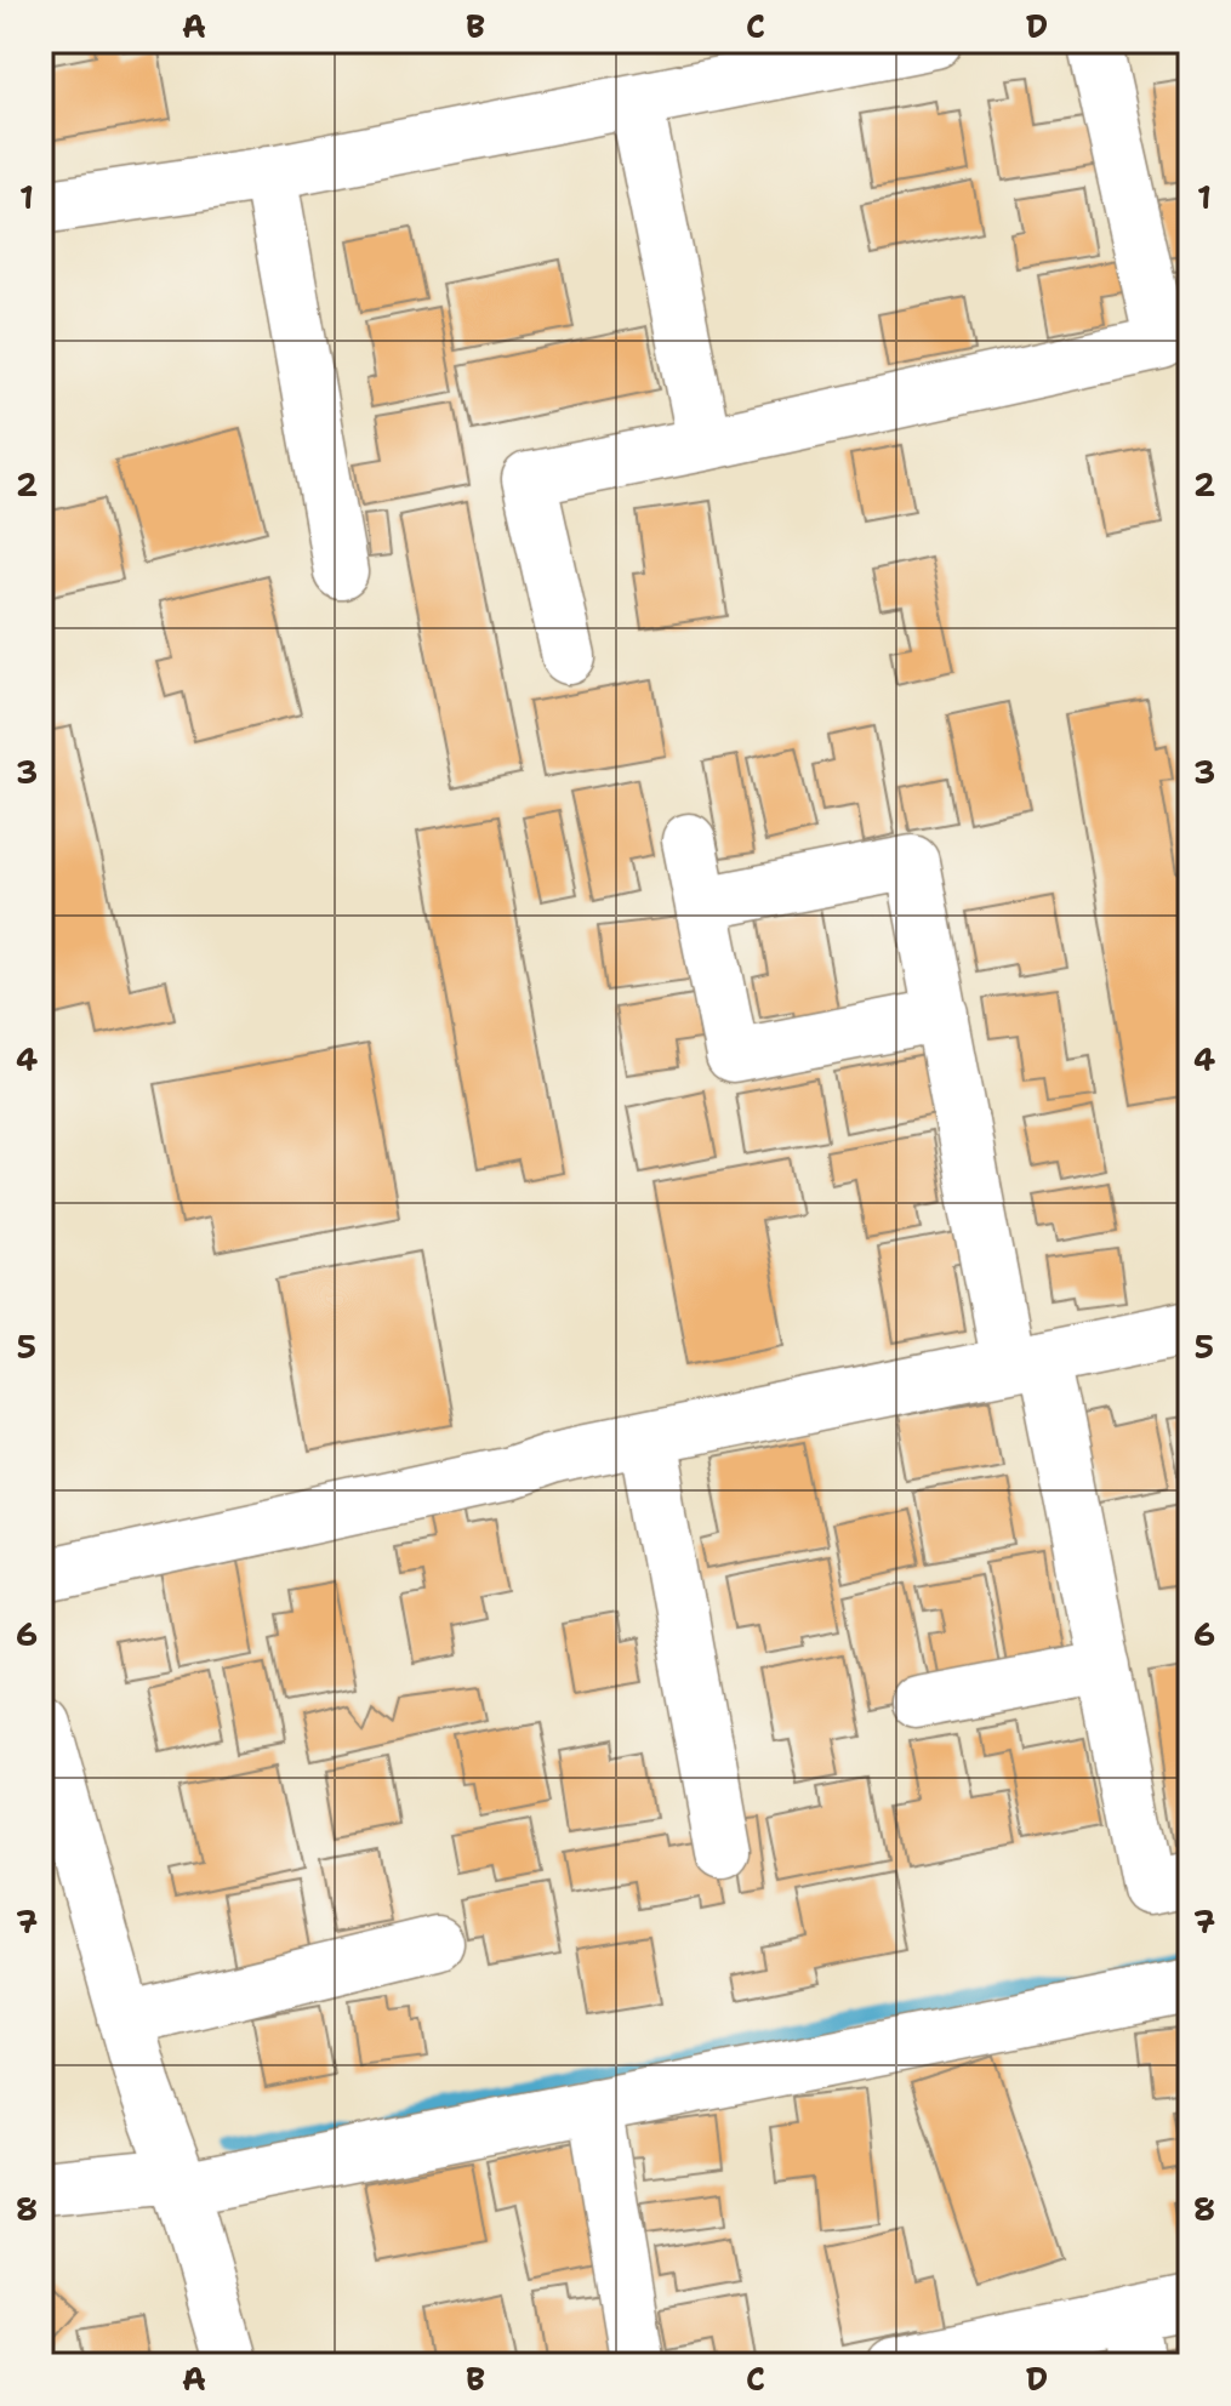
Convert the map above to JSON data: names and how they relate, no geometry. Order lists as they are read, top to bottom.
{
  "grid": {
    "columns": [
      "A",
      "B",
      "C",
      "D"
    ],
    "rows": [
      "1",
      "2",
      "3",
      "4",
      "5",
      "6",
      "7",
      "8"
    ]
  }
}
